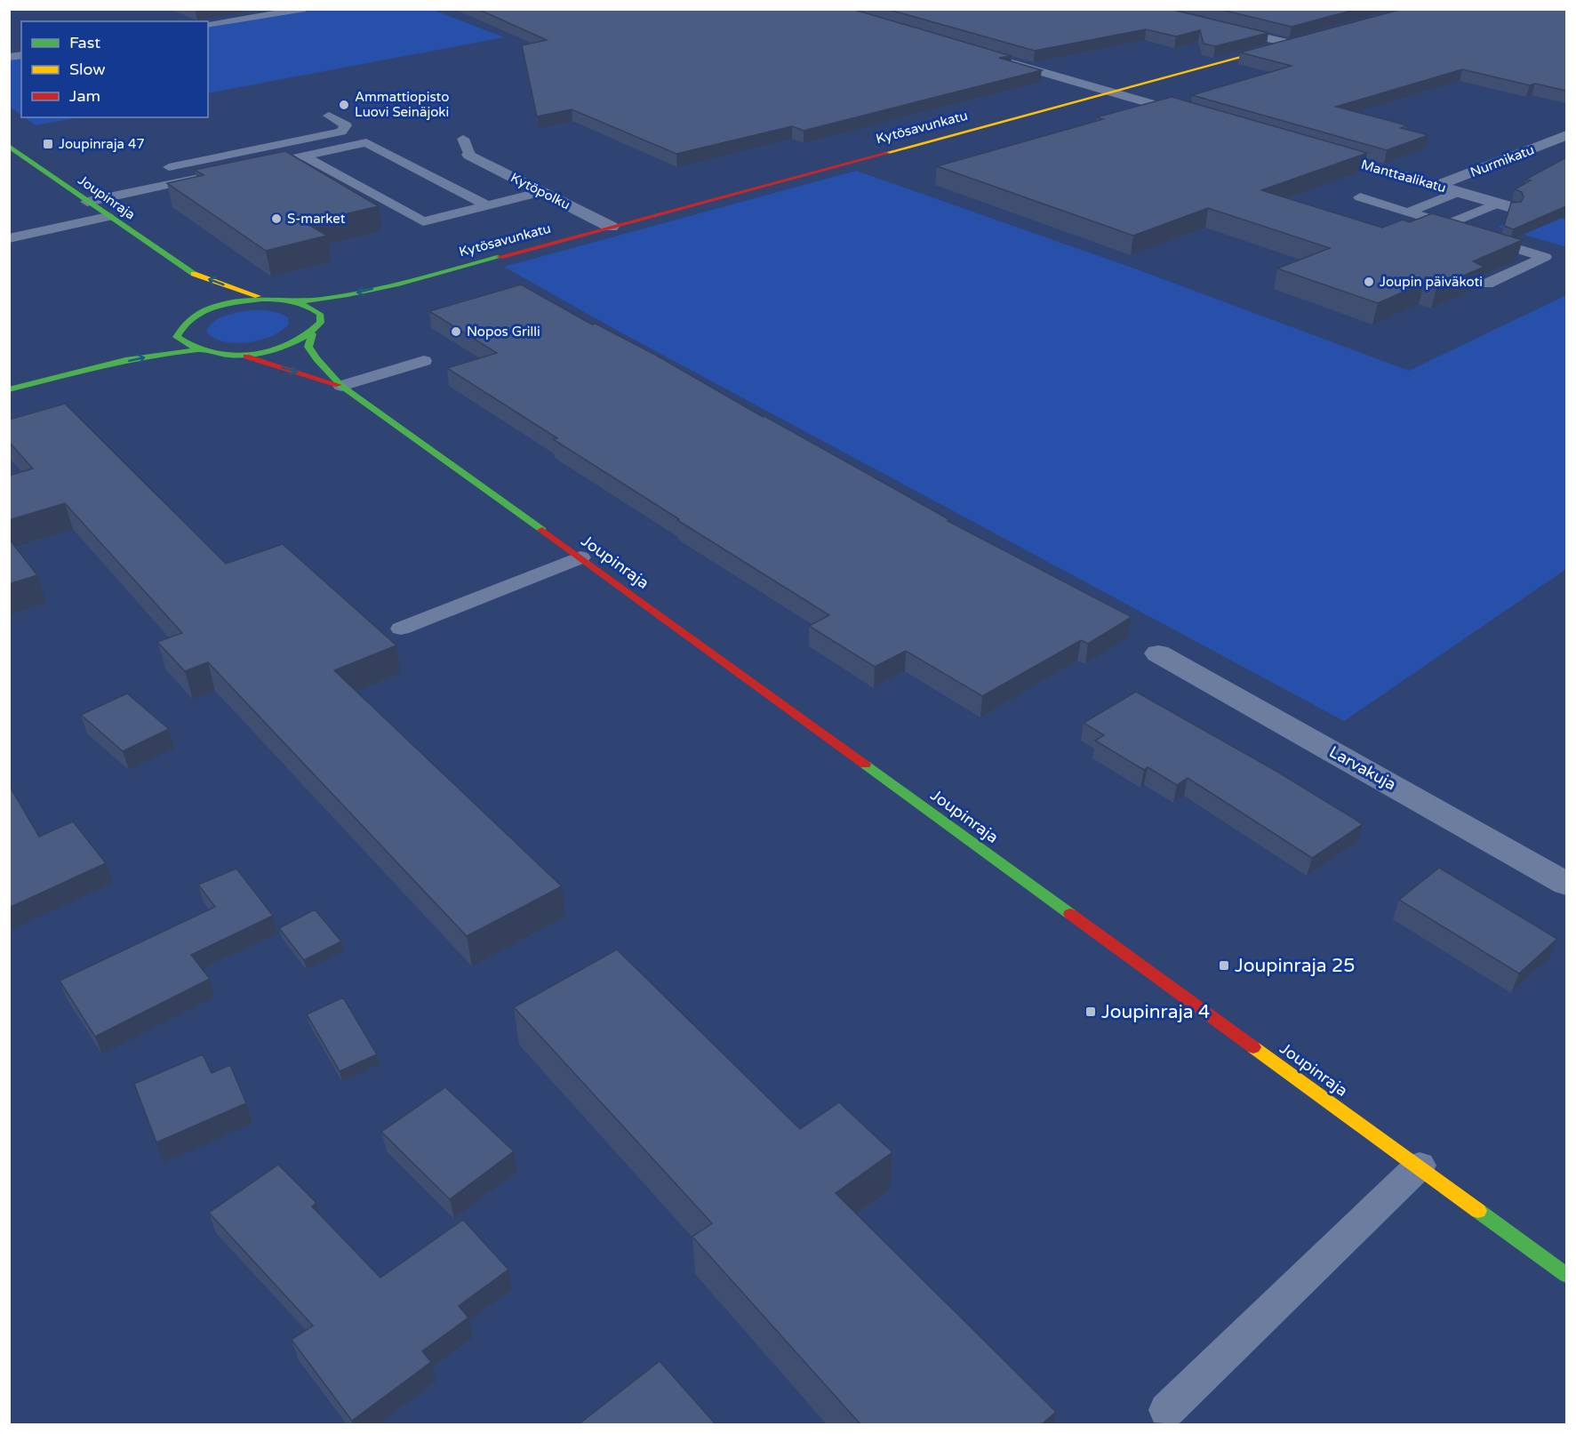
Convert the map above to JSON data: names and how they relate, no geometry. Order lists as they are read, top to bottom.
{
  "streets": {
    "street": [
      "Kytösavunkatu",
      "Nurmikatu",
      "Manttaalikatu",
      "Kytöpolku",
      "Joupinraja",
      "Larvakuja"
    ]
  },
  "crossings": [
    ["Kytösavunkatu", "Kytöpolku"],
    ["Nurmikatu", "Manttaalikatu"]
  ],
  "places": {
    "other": [
      "Ammattiopisto Luovi Seinäjoki",
      "S-market",
      "Joupin päiväkoti",
      "Nopos Grilli"
    ],
    "transit": ["Joupinraja 47", "Joupinraja 25", "Joupinraja 4"]
  },
  "legend": ["Fast", "Slow", "Jam"]
}
